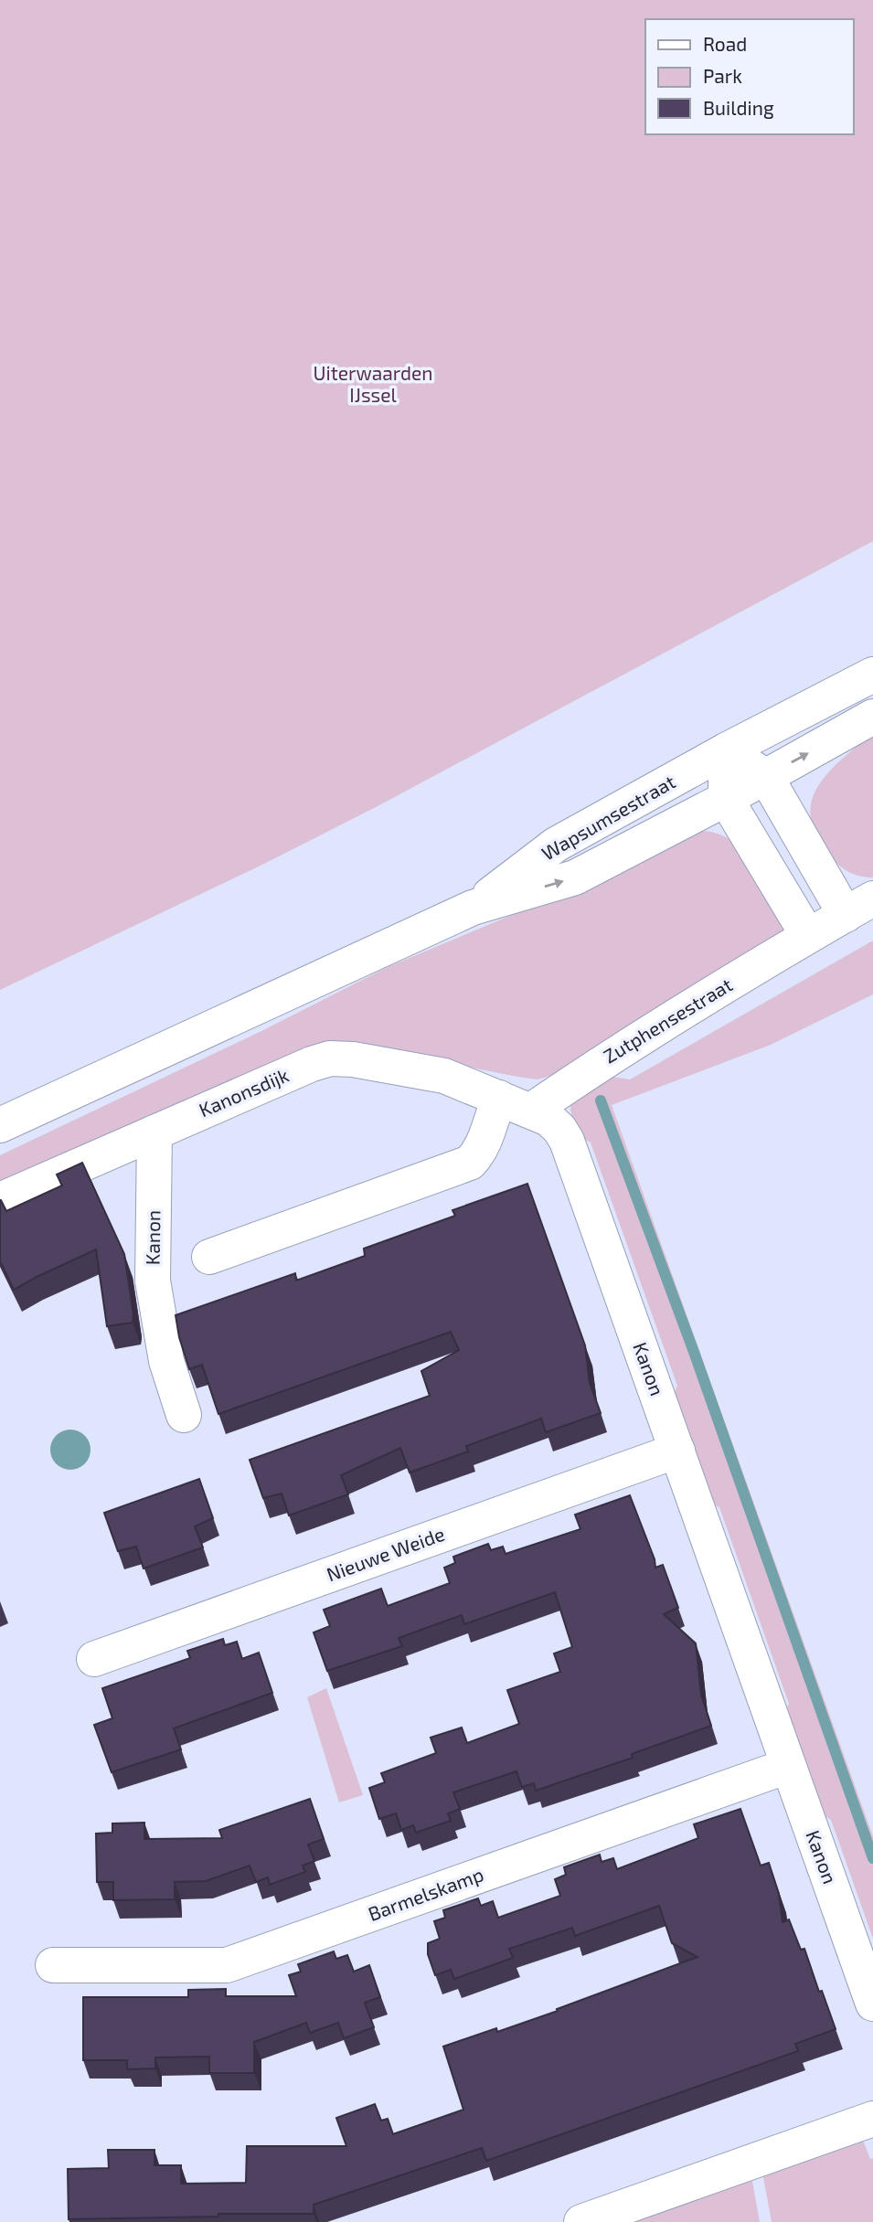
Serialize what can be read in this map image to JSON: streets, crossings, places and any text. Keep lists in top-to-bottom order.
{
  "streets": {
    "street": [
      "Wapsumsestraat",
      "Zutphensestraat",
      "Kanonsdijk",
      "Kanon",
      "Nieuwe Weide",
      "Barmelskamp"
    ]
  },
  "crossings": [
    ["Wapsumsestraat", "Zutphensestraat"],
    ["Zutphensestraat", "Kanon"],
    ["Kanonsdijk", "Kanon"],
    ["Kanon", "Nieuwe Weide"],
    ["Kanon", "Barmelskamp"]
  ],
  "parks": ["Uiterwaarden IJssel"],
  "legend": ["Road", "Park", "Building"]
}
